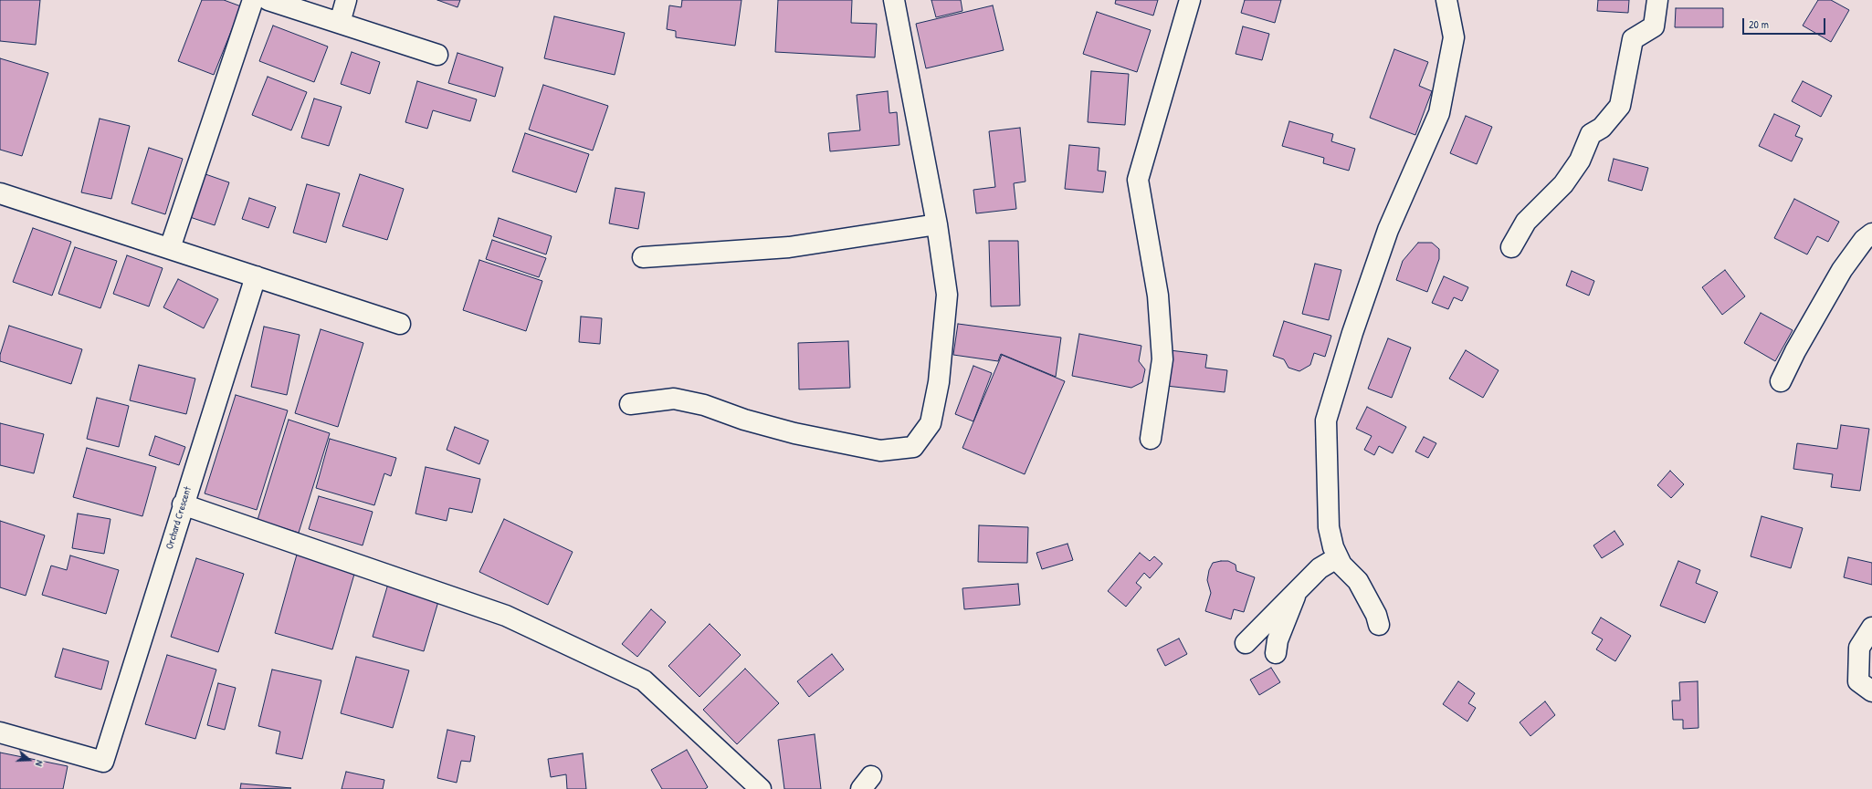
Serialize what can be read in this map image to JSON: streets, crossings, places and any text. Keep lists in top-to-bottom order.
{
  "streets": {
    "street": ["Orchard Crescent"]
  },
  "scale_bar": "20 m",
  "north": "right"
}
